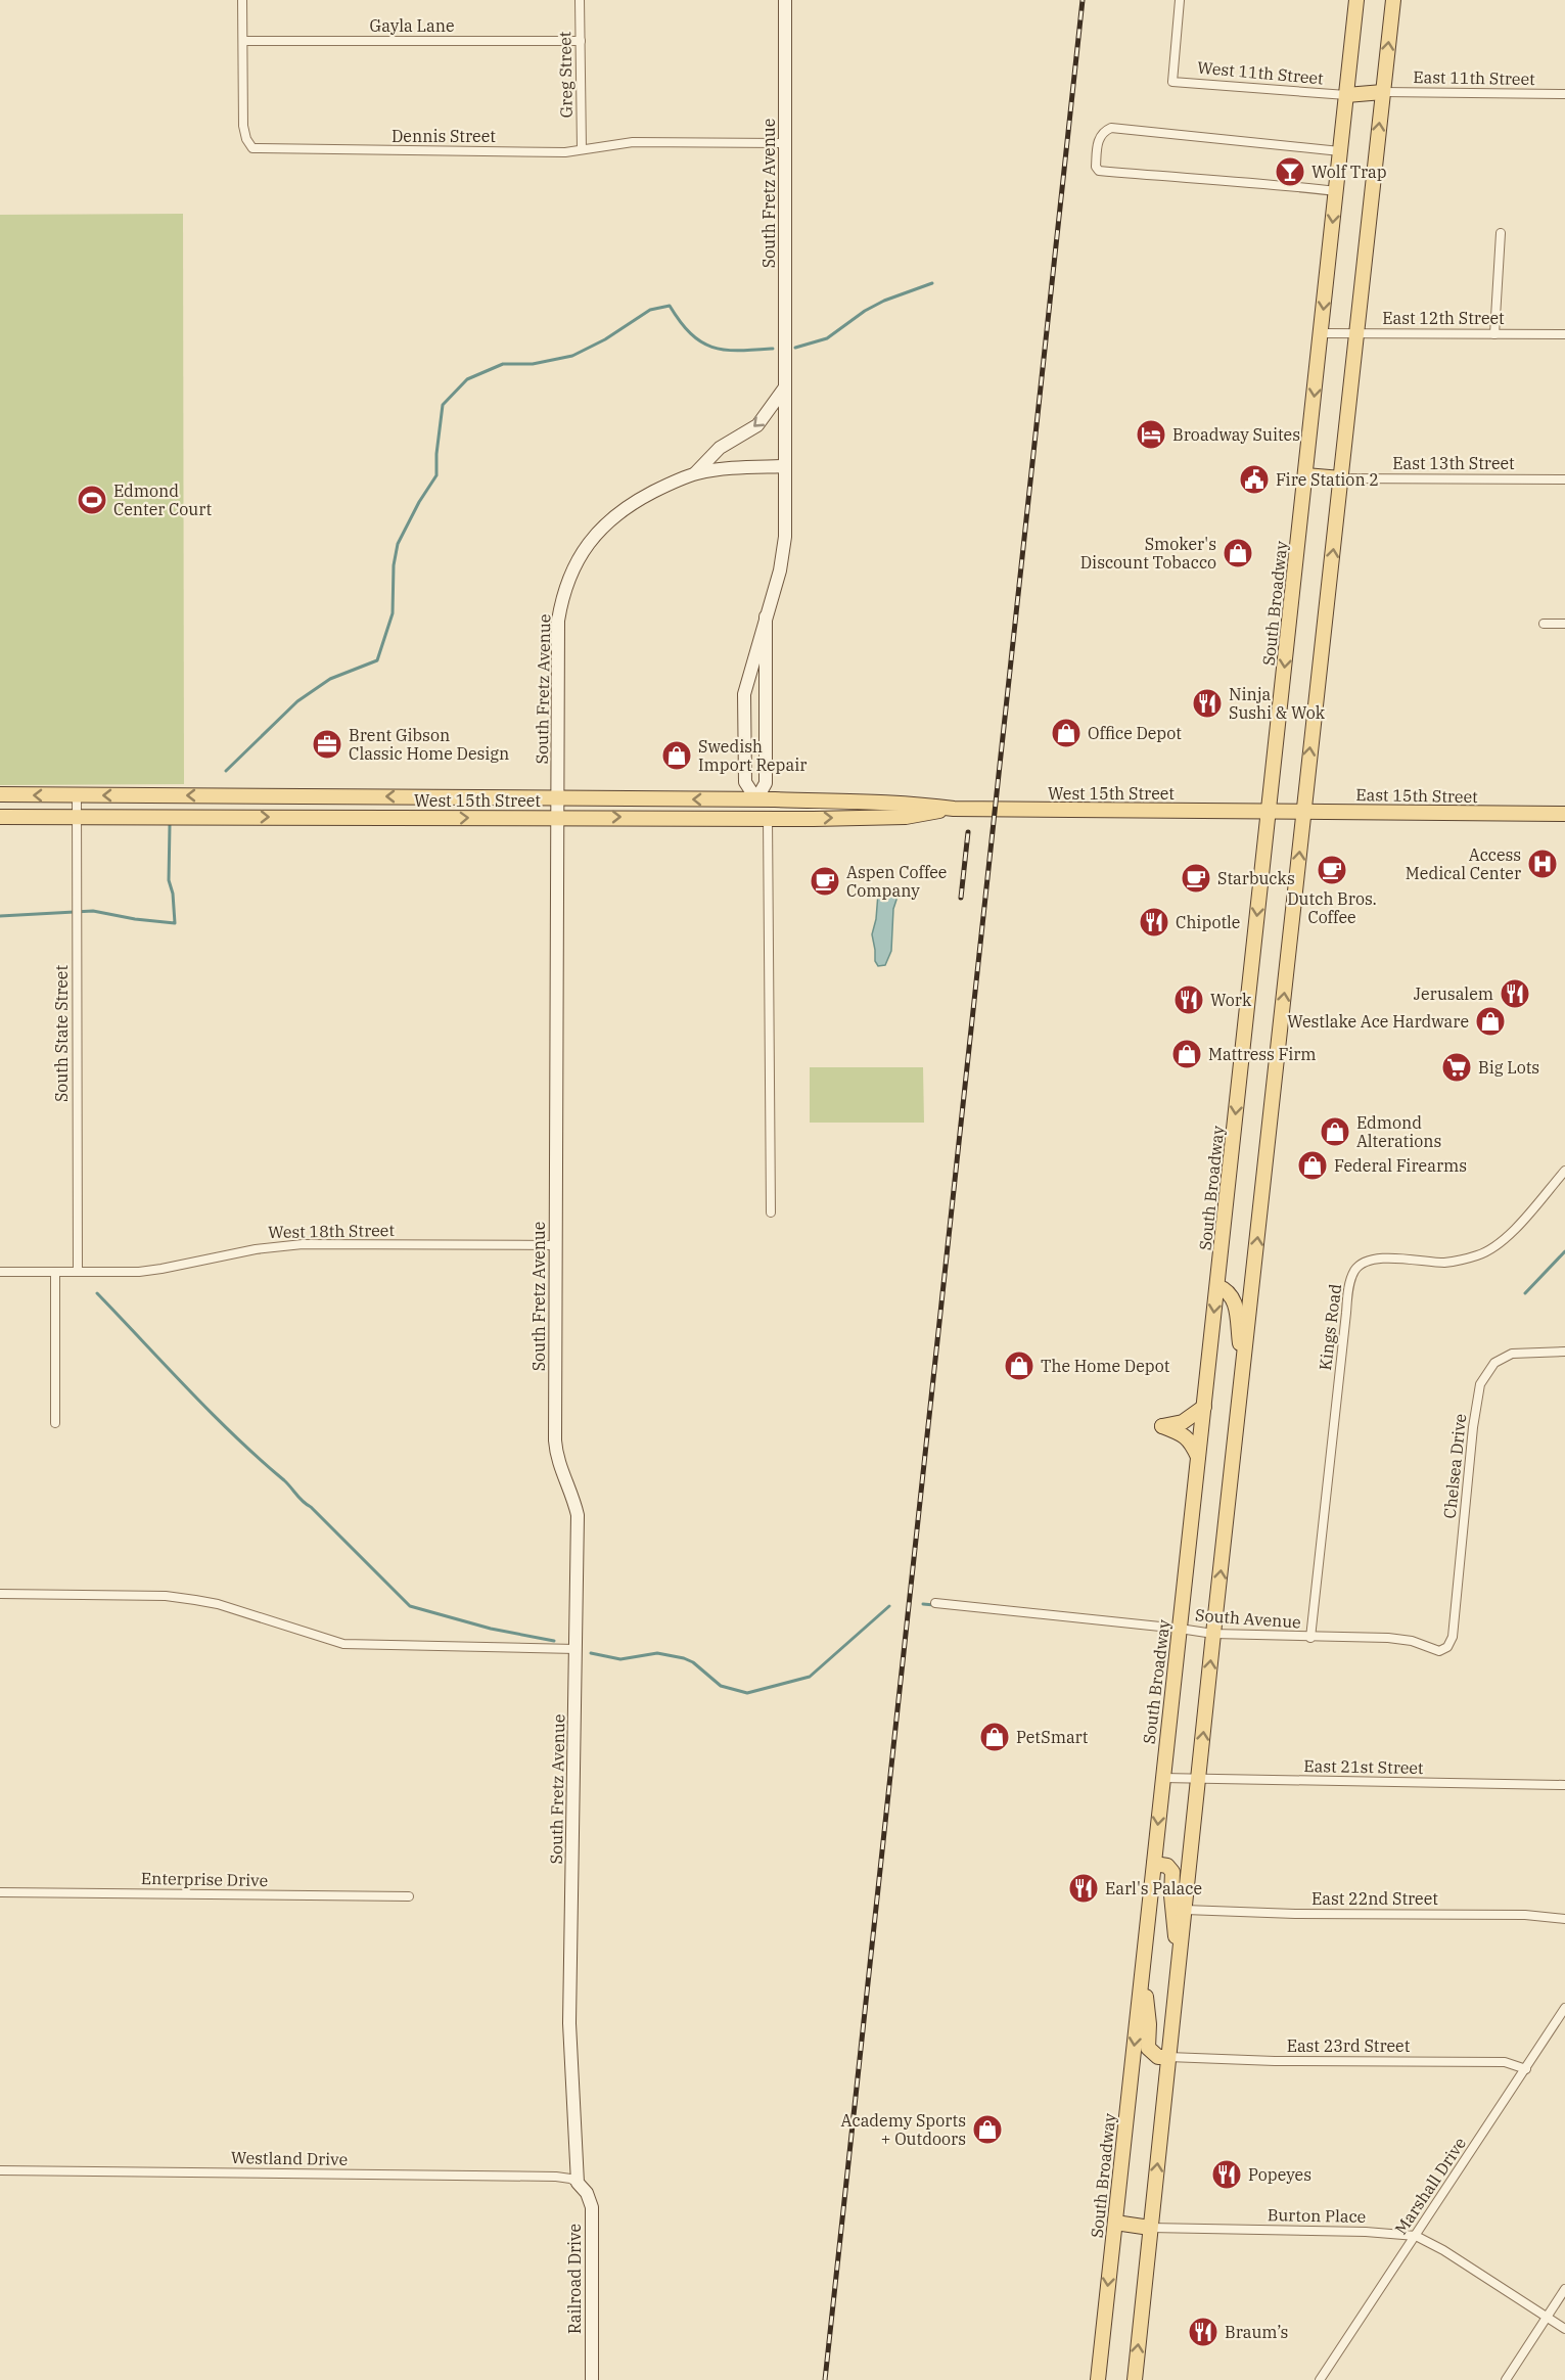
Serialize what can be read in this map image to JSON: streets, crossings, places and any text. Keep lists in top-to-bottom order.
{
  "streets": {
    "main road": ["South Broadway", "West 15th Street", "East 15th Street"],
    "street": [
      "Gayla Lane",
      "West 11th Street",
      "Greg Street",
      "East 11th Street",
      "Dennis Street",
      "South Fretz Avenue",
      "East 12th Street",
      "East 13th Street",
      "South State Street",
      "West 18th Street",
      "Kings Road",
      "Chelsea Drive",
      "South Avenue",
      "East 21st Street",
      "Enterprise Drive",
      "East 22nd Street",
      "East 23rd Street",
      "Westland Drive",
      "Marshall Drive",
      "Burton Place",
      "Railroad Drive"
    ]
  },
  "crossings": [
    ["Gayla Lane", "Greg Street"],
    ["Gayla Lane", "Dennis Street"],
    ["West 11th Street", "South Broadway"],
    ["Greg Street", "Dennis Street"],
    ["Dennis Street", "South Fretz Avenue"],
    ["South Fretz Avenue", "West 15th Street"],
    ["South Fretz Avenue", "West 18th Street"],
    ["South Fretz Avenue", "Westland Drive"],
    ["South Fretz Avenue", "Railroad Drive"],
    ["East 12th Street", "South Broadway"],
    ["South Broadway", "West 15th Street"],
    ["South Broadway", "East 15th Street"],
    ["South Broadway", "South Avenue"],
    ["South Broadway", "East 21st Street"],
    ["West 15th Street", "East 15th Street"],
    ["West 15th Street", "South State Street"],
    ["South State Street", "West 18th Street"],
    ["Kings Road", "South Avenue"],
    ["Chelsea Drive", "South Avenue"],
    ["East 23rd Street", "Marshall Drive"],
    ["Westland Drive", "Railroad Drive"],
    ["Marshall Drive", "Burton Place"]
  ],
  "places": {
    "bar": ["Wolf Trap"],
    "hotel": ["Broadway Suites"],
    "public building": ["Fire Station 2"],
    "sports": ["Edmond Center Court"],
    "shop": [
      "Smoker's Discount Tobacco",
      "Office Depot",
      "Swedish Import Repair",
      "Westlake Ace Hardware",
      "Mattress Firm",
      "Edmond Alterations",
      "Federal Firearms",
      "The Home Depot",
      "PetSmart",
      "Academy Sports + Outdoors"
    ],
    "restaurant": [
      "Ninja Sushi & Wok",
      "Chipotle",
      "Jerusalem",
      "Work",
      "Earl's Palace",
      "Popeyes",
      "Braum’s"
    ],
    "office": ["Brent Gibson Classic Home Design"],
    "hospital": ["Access Medical Center"],
    "cafe": ["Dutch Bros. Coffee", "Starbucks", "Aspen Coffee Company"],
    "supermarket": ["Big Lots"]
  }
}
